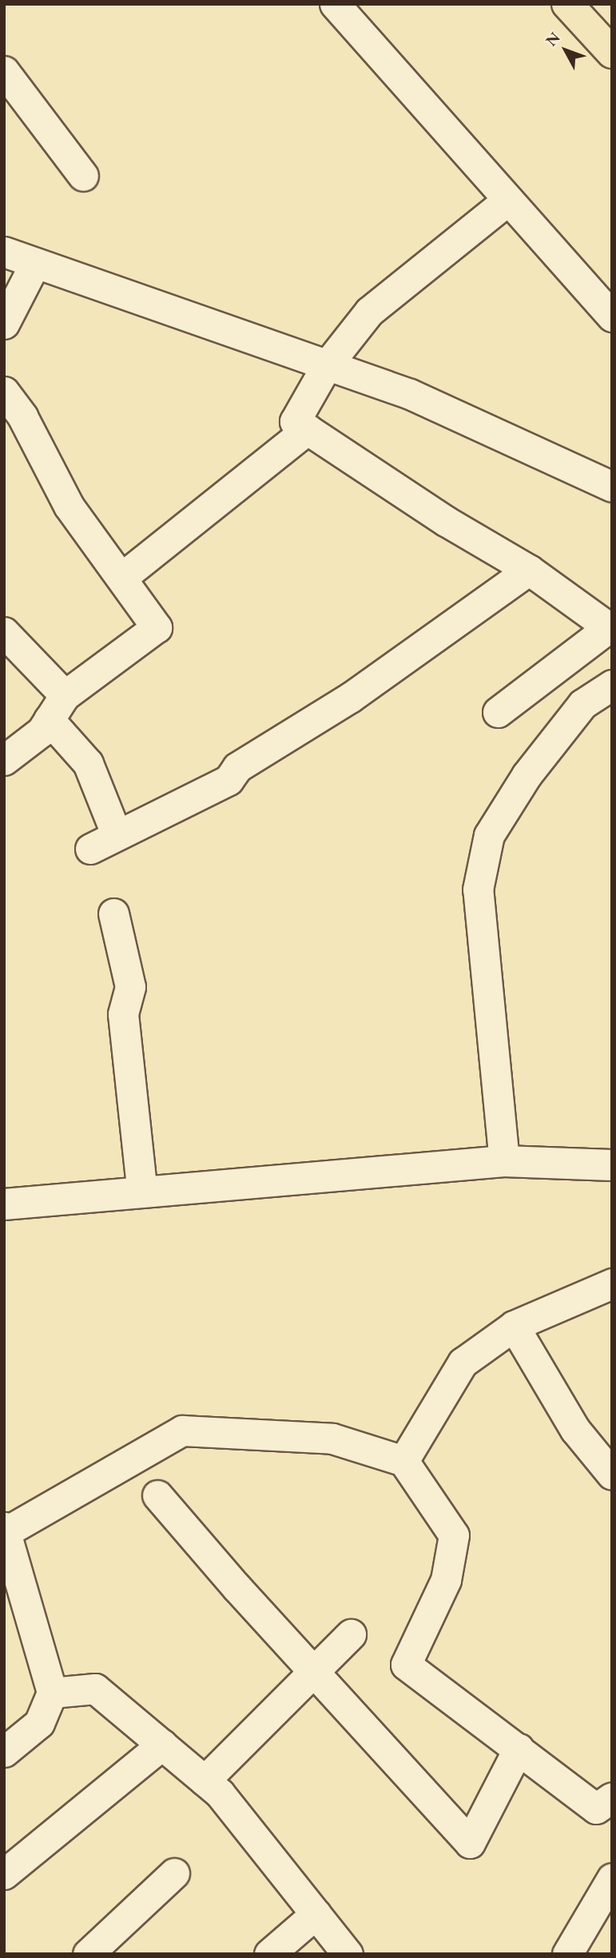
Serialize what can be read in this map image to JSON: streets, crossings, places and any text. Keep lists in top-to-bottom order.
{
  "north": "top left"
}
